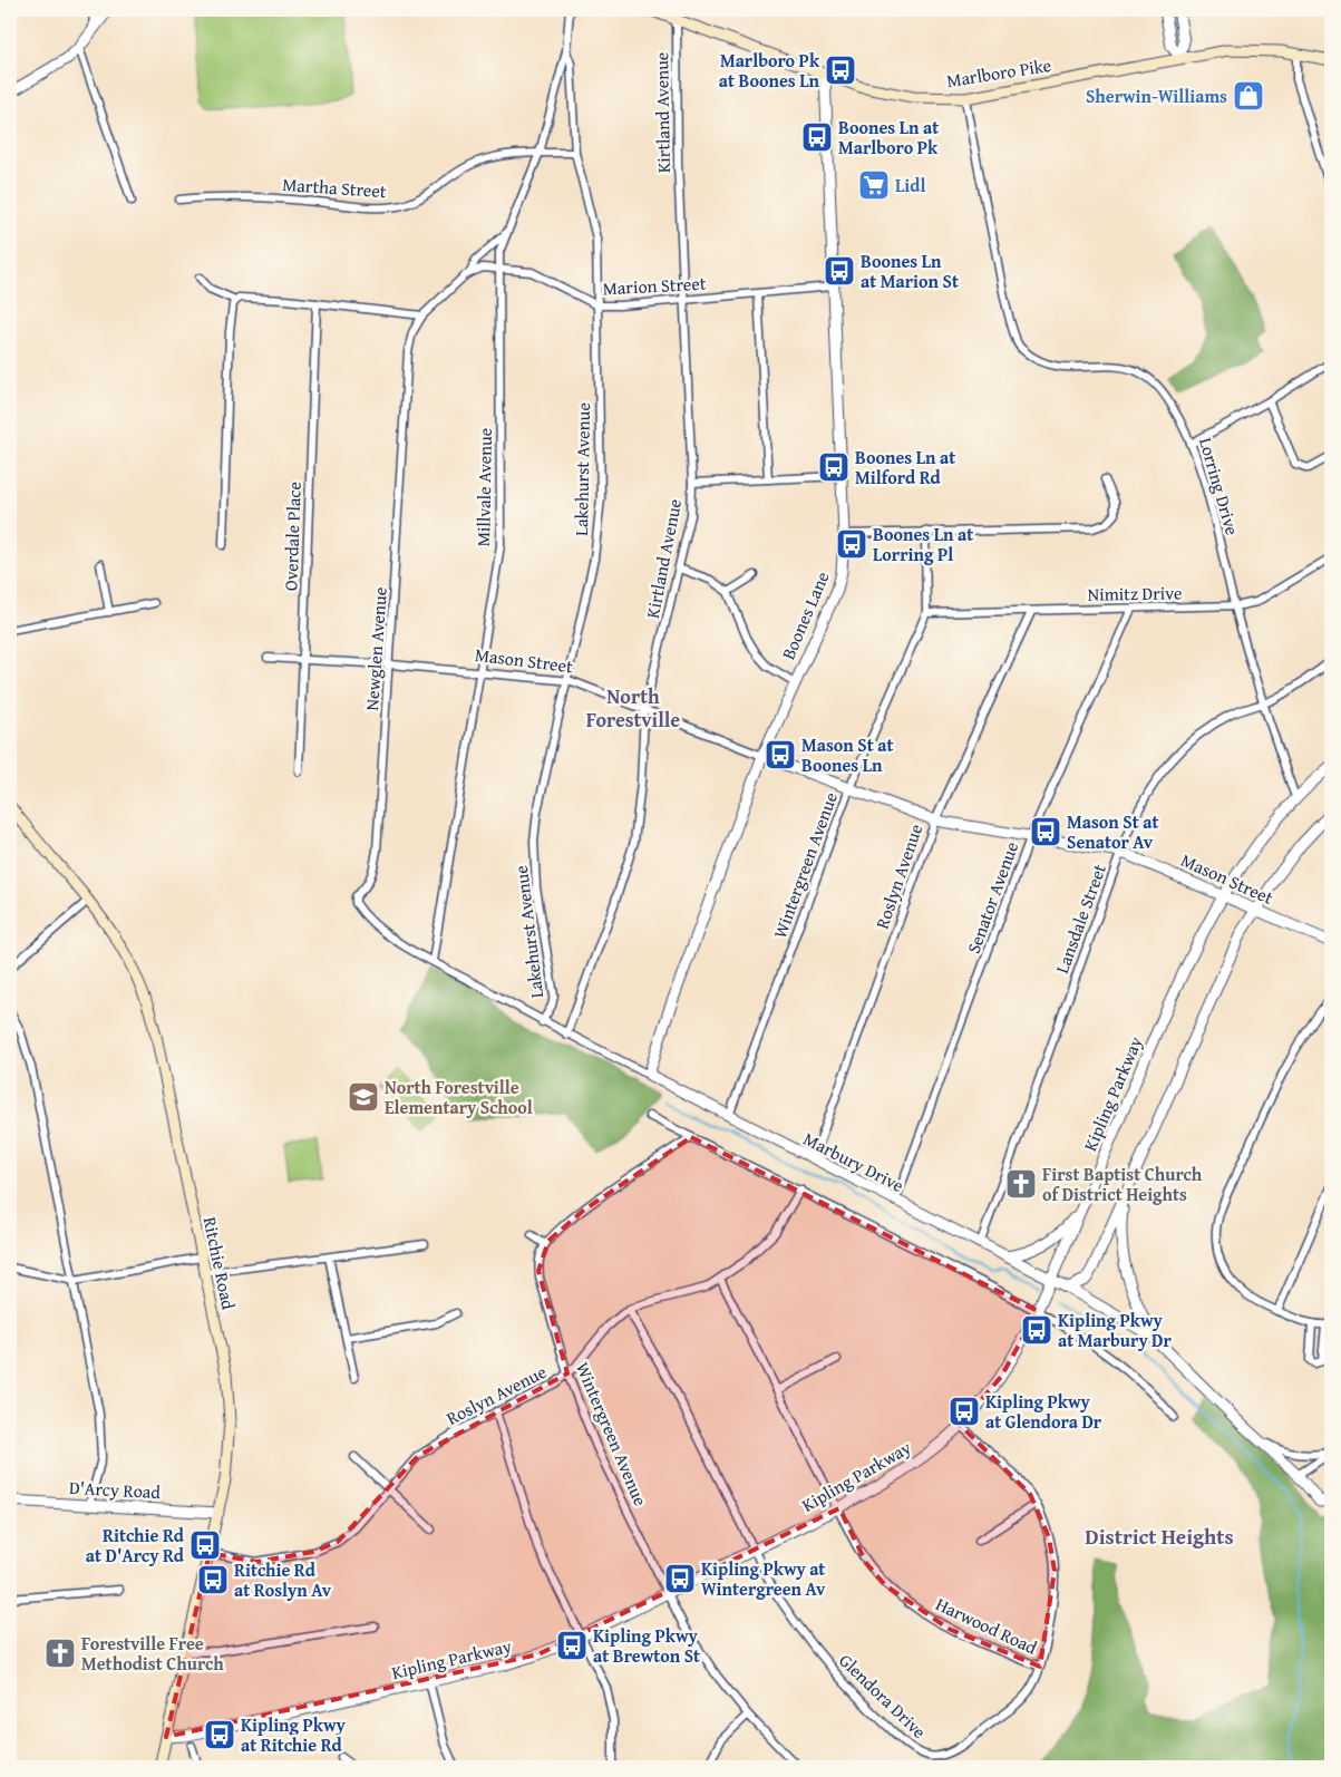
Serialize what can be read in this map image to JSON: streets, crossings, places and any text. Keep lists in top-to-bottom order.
{
  "streets": {
    "main road": ["Marlboro Pike", "Ritchie Road"],
    "street": [
      "Kirtland Avenue",
      "Martha Street",
      "Marion Street",
      "Lakehurst Avenue",
      "Lorring Drive",
      "Millvale Avenue",
      "Overdale Place",
      "Nimitz Drive",
      "Boones Lane",
      "Newglen Avenue",
      "Mason Street",
      "Wintergreen Avenue",
      "Roslyn Avenue",
      "Senator Avenue",
      "Lansdale Street",
      "Kipling Parkway",
      "Marbury Drive",
      "D'Arcy Road",
      "Harwood Road",
      "Glendora Drive"
    ]
  },
  "crossings": [
    ["Marlboro Pike", "Kirtland Avenue"],
    ["Marlboro Pike", "Lorring Drive"],
    ["Marlboro Pike", "Boones Lane"],
    ["Kirtland Avenue", "Marion Street"],
    ["Kirtland Avenue", "Mason Street"],
    ["Kirtland Avenue", "Marbury Drive"],
    ["Martha Street", "Lakehurst Avenue"],
    ["Martha Street", "Millvale Avenue"],
    ["Marion Street", "Lakehurst Avenue"],
    ["Marion Street", "Millvale Avenue"],
    ["Marion Street", "Boones Lane"],
    ["Lakehurst Avenue", "Millvale Avenue"],
    ["Lakehurst Avenue", "Mason Street"],
    ["Lakehurst Avenue", "Marbury Drive"],
    ["Lorring Drive", "Nimitz Drive"],
    ["Lorring Drive", "Lansdale Street"],
    ["Lorring Drive", "Kipling Parkway"],
    ["Millvale Avenue", "Mason Street"],
    ["Millvale Avenue", "Marbury Drive"],
    ["Overdale Place", "Mason Street"],
    ["Nimitz Drive", "Wintergreen Avenue"],
    ["Nimitz Drive", "Roslyn Avenue"],
    ["Nimitz Drive", "Senator Avenue"],
    ["Boones Lane", "Mason Street"],
    ["Boones Lane", "Marbury Drive"],
    ["Newglen Avenue", "Mason Street"],
    ["Newglen Avenue", "Marbury Drive"],
    ["Mason Street", "Wintergreen Avenue"],
    ["Mason Street", "Roslyn Avenue"],
    ["Mason Street", "Senator Avenue"],
    ["Mason Street", "Lansdale Street"],
    ["Mason Street", "Kipling Parkway"],
    ["Wintergreen Avenue", "Roslyn Avenue"],
    ["Wintergreen Avenue", "Kipling Parkway"],
    ["Wintergreen Avenue", "Marbury Drive"],
    ["Roslyn Avenue", "Marbury Drive"],
    ["Roslyn Avenue", "Ritchie Road"],
    ["Roslyn Avenue", "Harwood Road"],
    ["Roslyn Avenue", "Glendora Drive"],
    ["Senator Avenue", "Marbury Drive"],
    ["Lansdale Street", "Marbury Drive"],
    ["Kipling Parkway", "Marbury Drive"],
    ["Kipling Parkway", "Ritchie Road"],
    ["Kipling Parkway", "Harwood Road"],
    ["Kipling Parkway", "Glendora Drive"],
    ["Ritchie Road", "D'Arcy Road"],
    ["Harwood Road", "Glendora Drive"]
  ],
  "districts": ["North Forestville", "District Heights"],
  "places": {
    "bus stop": [
      "Marlboro Pk at Boones Ln",
      "Boones Ln at Marlboro Pk",
      "Boones Ln at Marion St",
      "Boones Ln at Milford Rd",
      "Boones Ln at Lorring Pl",
      "Mason St at Boones Ln",
      "Mason St at Senator Av",
      "Kipling Pkwy at Marbury Dr",
      "Kipling Pkwy at Glendora Dr",
      "Ritchie Rd at D'Arcy Rd",
      "Kipling Pkwy at Wintergreen Av",
      "Ritchie Rd at Roslyn Av",
      "Kipling Pkwy at Brewton St",
      "Kipling Pkwy at Ritchie Rd"
    ],
    "shop": ["Sherwin-Williams"],
    "supermarket": ["Lidl"],
    "school or university": ["North Forestville Elementary School"],
    "church": ["First Baptist Church of District Heights", "Forestville Free Methodist Church"]
  }
}
